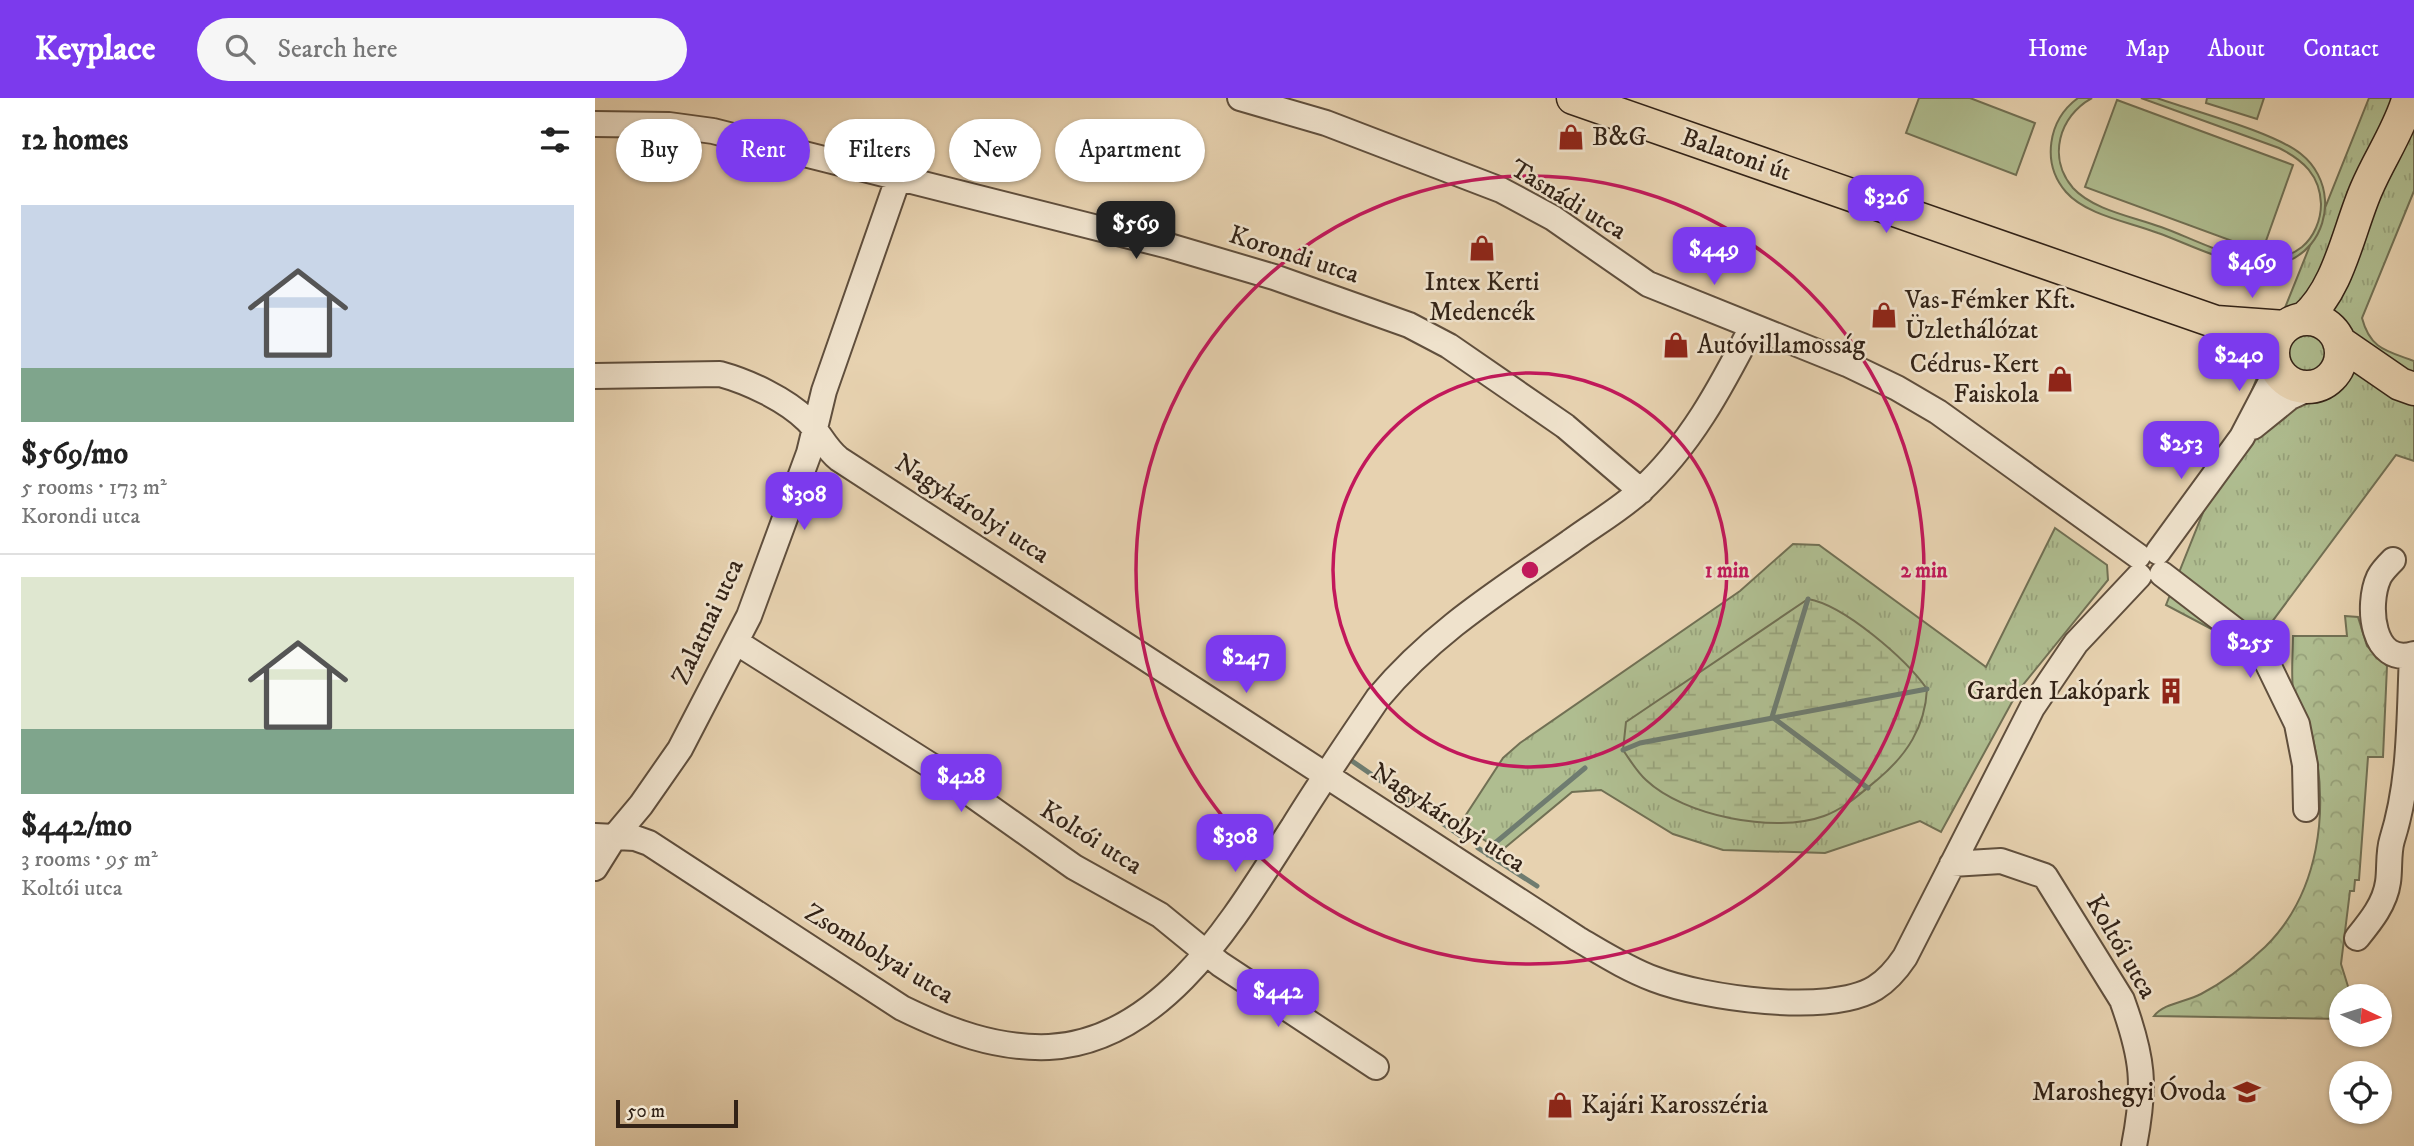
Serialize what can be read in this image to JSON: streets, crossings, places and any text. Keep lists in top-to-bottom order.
{
  "streets": {
    "main road": ["Balatoni út"],
    "street": [
      "Tasnádi utca",
      "Korondi utca",
      "Nagykárolyi utca",
      "Zalatnai utca",
      "Koltói utca",
      "Zsombolyai utca"
    ]
  },
  "crossings": [
    ["Tasnádi utca", "Nagykárolyi utca"],
    ["Tasnádi utca", "Zsombolyai utca"],
    ["Korondi utca", "Zsombolyai utca"],
    ["Nagykárolyi utca", "Zalatnai utca"],
    ["Nagykárolyi utca", "Koltói utca"],
    ["Nagykárolyi utca", "Zsombolyai utca"],
    ["Zalatnai utca", "Koltói utca"],
    ["Zalatnai utca", "Zsombolyai utca"],
    ["Koltói utca", "Zsombolyai utca"]
  ],
  "places": {
    "shop": [
      "B&G",
      "Intex Kerti Medencék",
      "Vas-Fémker Kft. Üzlethálózat",
      "Autóvillamosság",
      "Cédrus-Kert Faiskola",
      "Kajári Karosszéria"
    ],
    "building": ["Garden Lakópark"],
    "school or university": ["Maroshegyi Óvoda"]
  },
  "scale_bar": "50 m",
  "north": "right",
  "page": {
    "header": "Keyplace",
    "search": "Search here",
    "nav": [
      "Home",
      "Map",
      "About",
      "Contact"
    ],
    "heading": "12 homes",
    "chip": [
      "Buy",
      "Rent",
      "Filters",
      "New",
      "Apartment"
    ],
    "price": [
      "$326",
      "$569",
      "$449",
      "$469",
      "$240",
      "$253",
      "$308",
      "$255",
      "$247",
      "$428",
      "$308",
      "$442"
    ],
    "list": [
      {
        "name": "$569/mo",
        "note": "5 rooms · 173 m² · Korondi utca"
      },
      {
        "name": "$442/mo",
        "note": "3 rooms · 95 m² · Koltói utca"
      }
    ],
    "scale": "50 m"
  },
  "rings": ["1 min", "2 min"]
}
